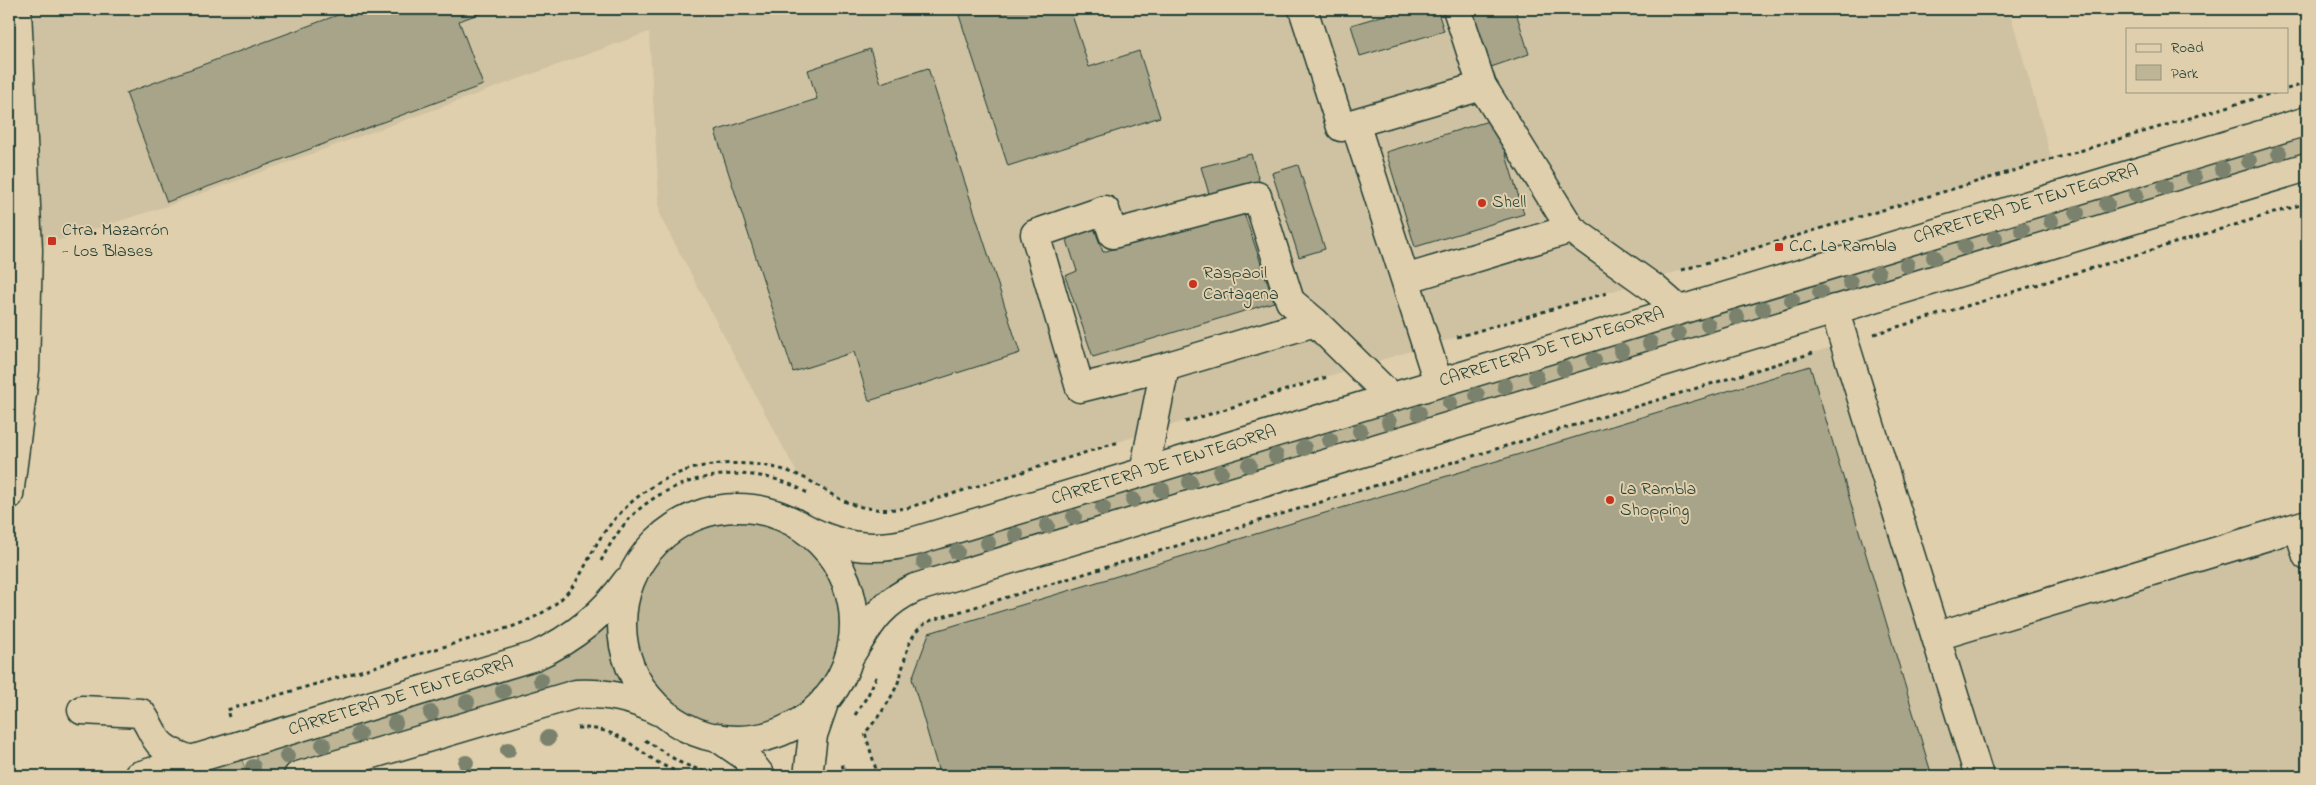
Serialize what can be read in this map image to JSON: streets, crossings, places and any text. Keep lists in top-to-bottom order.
{
  "streets": {
    "main road": ["CARRETERA DE TENTEGORRA"]
  },
  "places": {
    "other": ["Shell", "Raspaoil Cartagena", "La Rambla Shopping"],
    "transit": ["Ctra. Mazarrón - Los Blases", "C.C. La Rambla"]
  },
  "legend": ["Road", "Park"]
}
